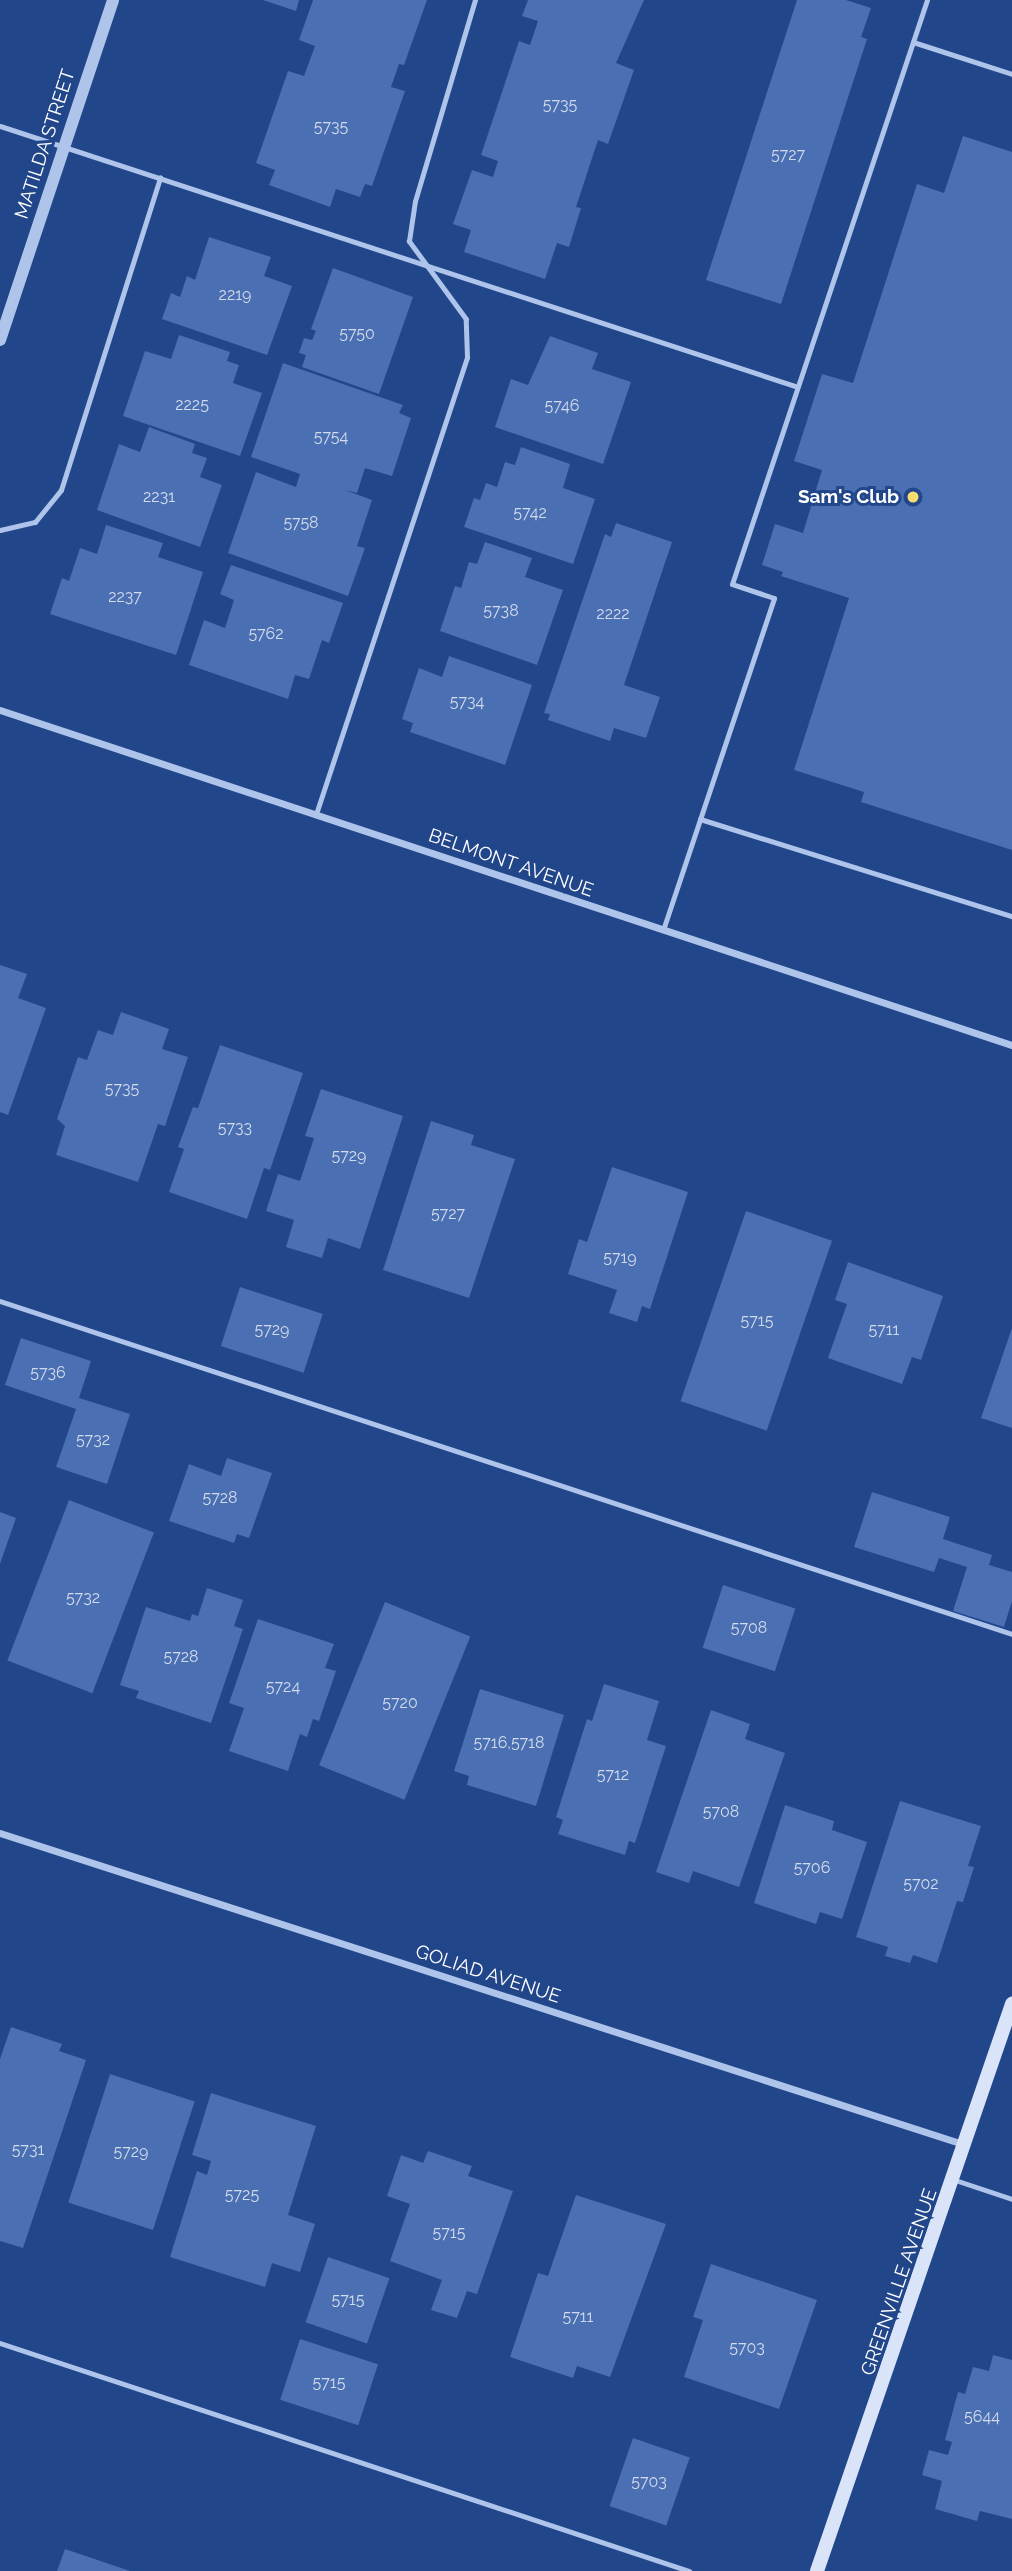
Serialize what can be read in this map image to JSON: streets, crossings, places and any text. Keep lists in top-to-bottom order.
{
  "streets": {
    "main road": ["GREENVILLE AVENUE"],
    "street": ["MATILDA STREET", "BELMONT AVENUE", "GOLIAD AVENUE"]
  },
  "crossings": [
    ["GOLIAD AVENUE", "GREENVILLE AVENUE"]
  ],
  "places": ["Sam's Club"],
  "house_numbers": [
    "5735",
    "5735",
    "5727",
    "2219",
    "5750",
    "2225",
    "5746",
    "5754",
    "2231",
    "5742",
    "5758",
    "2237",
    "5738",
    "2222",
    "5762",
    "5734",
    "5735",
    "5733",
    "5729",
    "5727",
    "5719",
    "5715",
    "5729",
    "5711",
    "5736",
    "5732",
    "5728",
    "5732",
    "5708",
    "5728",
    "5724",
    "5720",
    "5716,5718",
    "5712",
    "5708",
    "5706",
    "5702",
    "5731",
    "5729",
    "5725",
    "5715",
    "5715",
    "5711",
    "5703",
    "5715",
    "5644",
    "5703"
  ]
}
